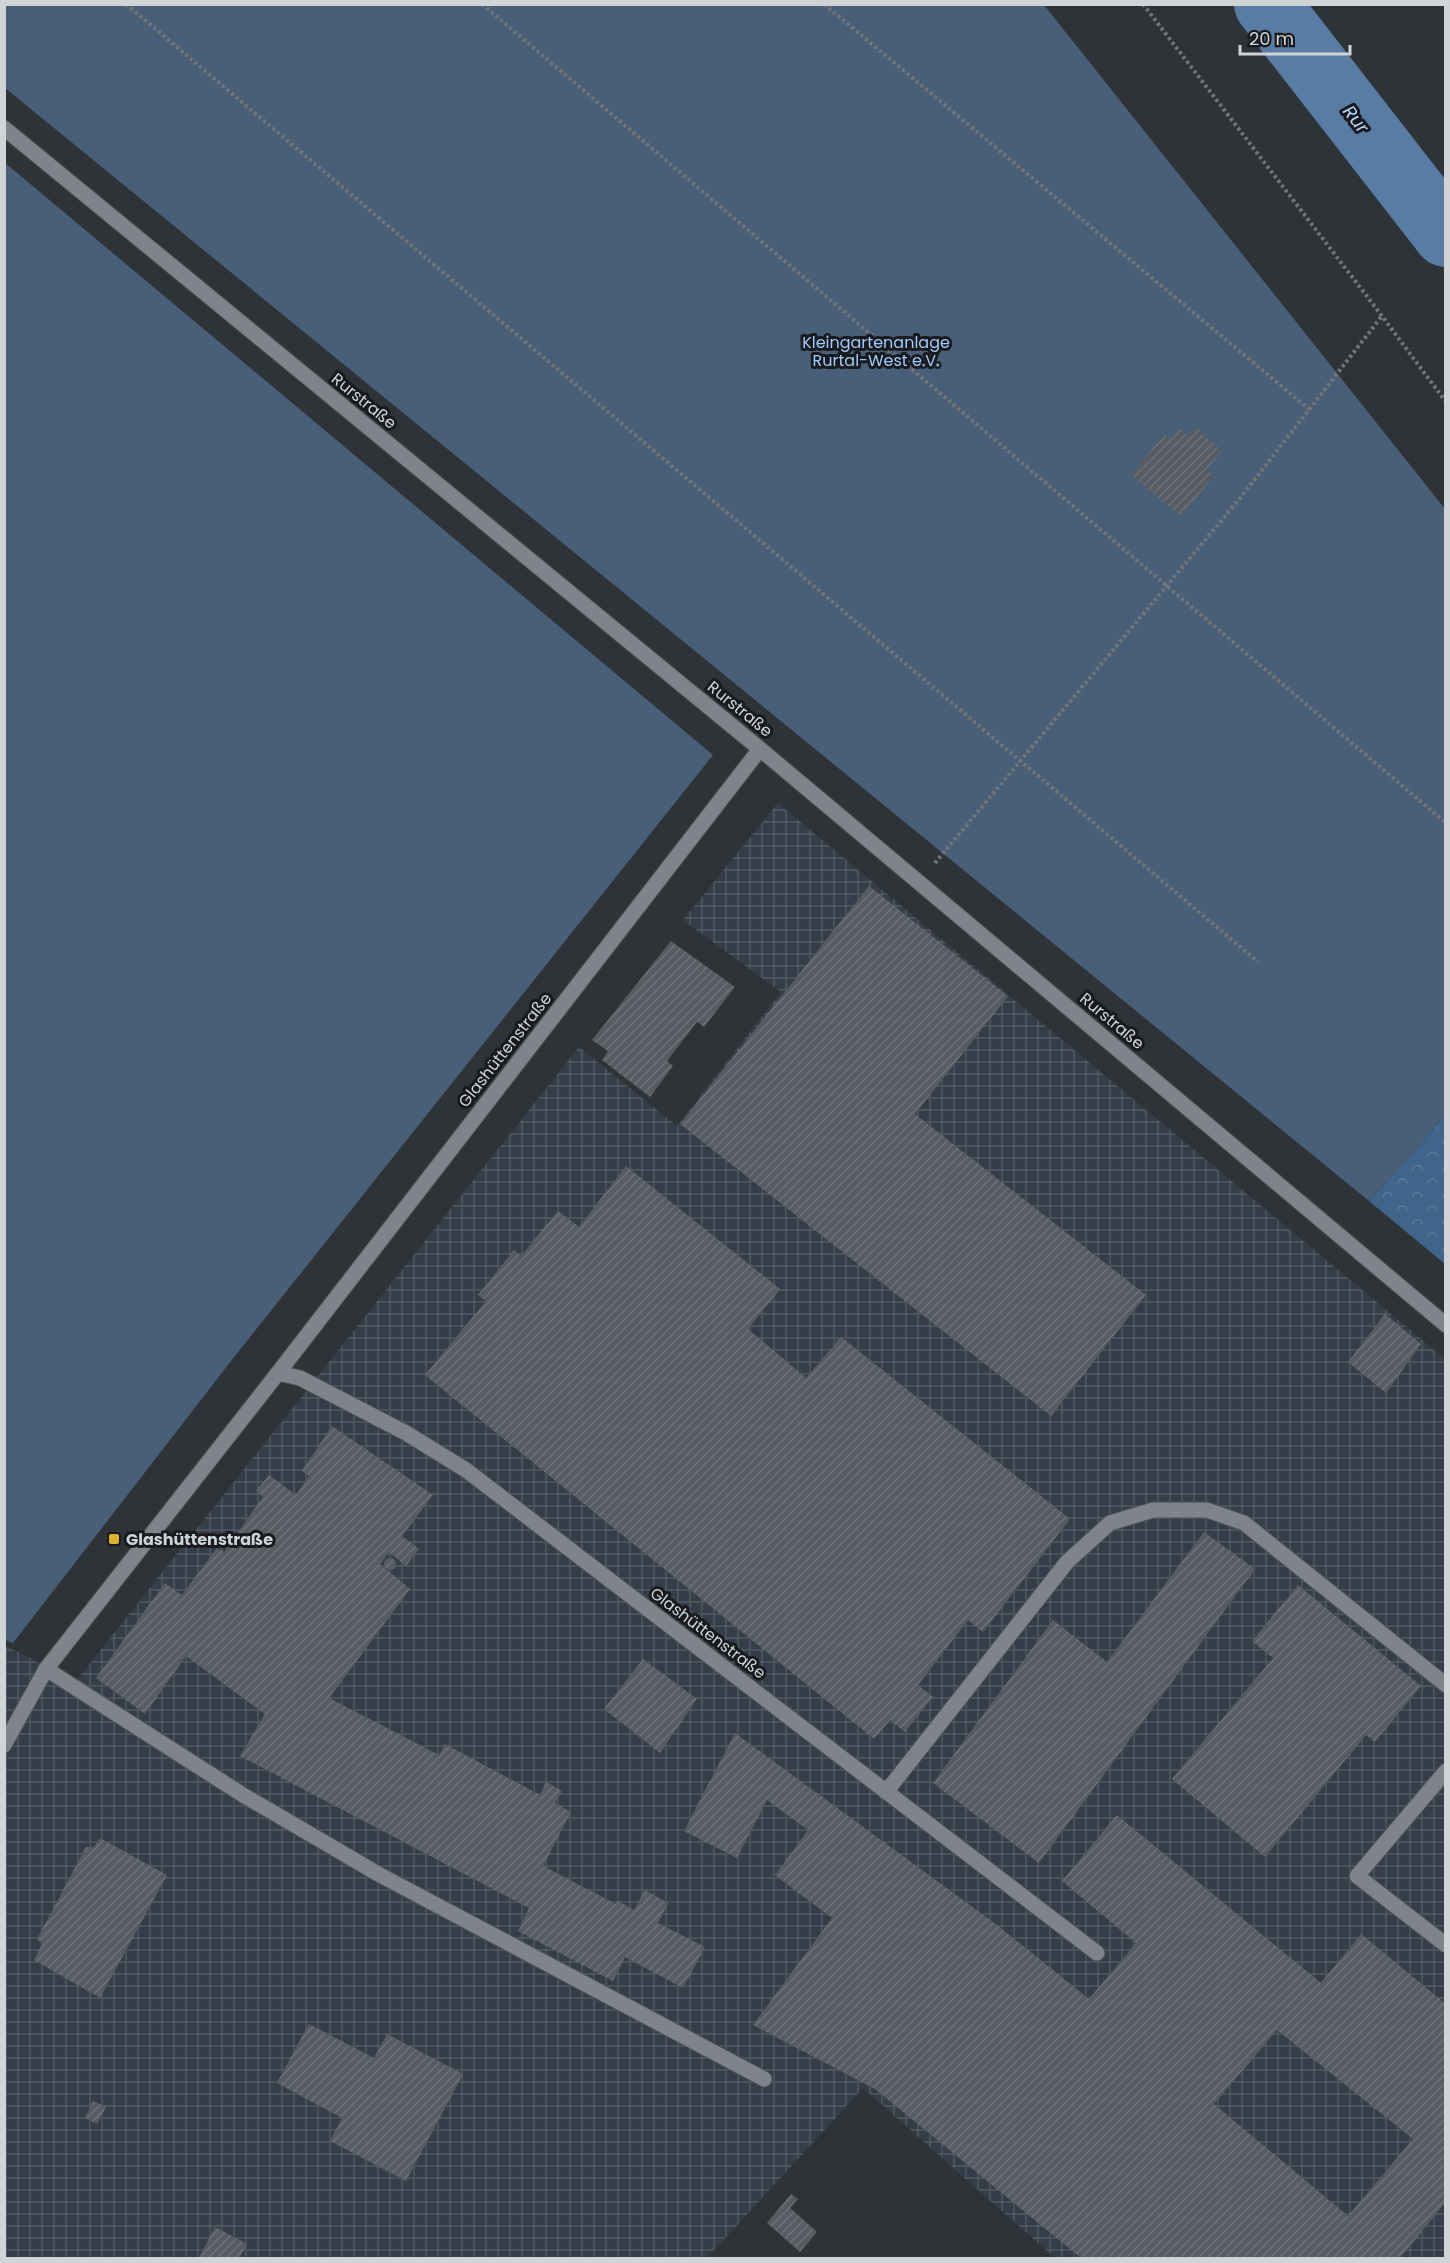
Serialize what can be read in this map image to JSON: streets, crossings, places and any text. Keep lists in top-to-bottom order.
{
  "streets": {
    "street": ["Rurstraße", "Glashüttenstraße"]
  },
  "crossings": [
    ["Rurstraße", "Glashüttenstraße"]
  ],
  "water": ["Rur"],
  "parks": ["Kleingartenanlage Rurtal-West e.V."],
  "places": {
    "transit": ["Glashüttenstraße"]
  },
  "scale_bar": "20 m"
}
